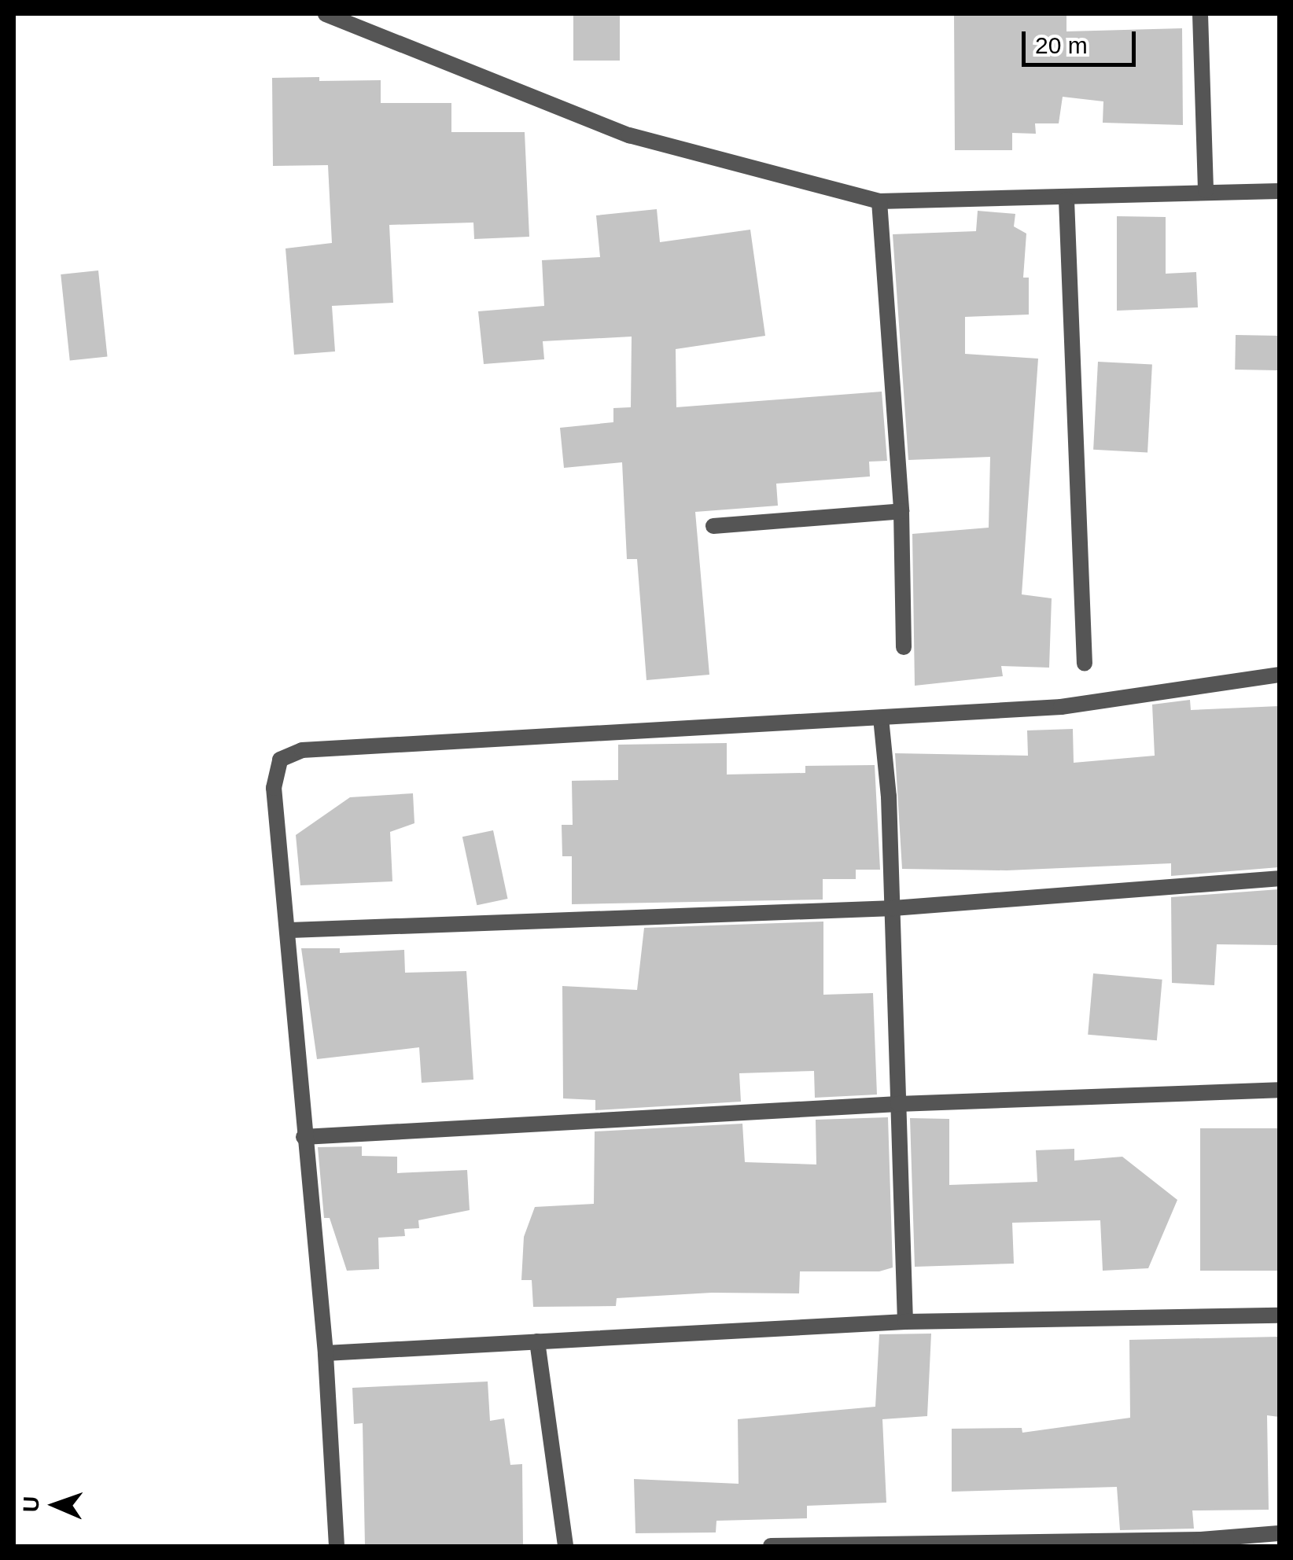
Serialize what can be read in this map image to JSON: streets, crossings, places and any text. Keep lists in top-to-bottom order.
{
  "scale_bar": "20 m",
  "north": "left"
}
